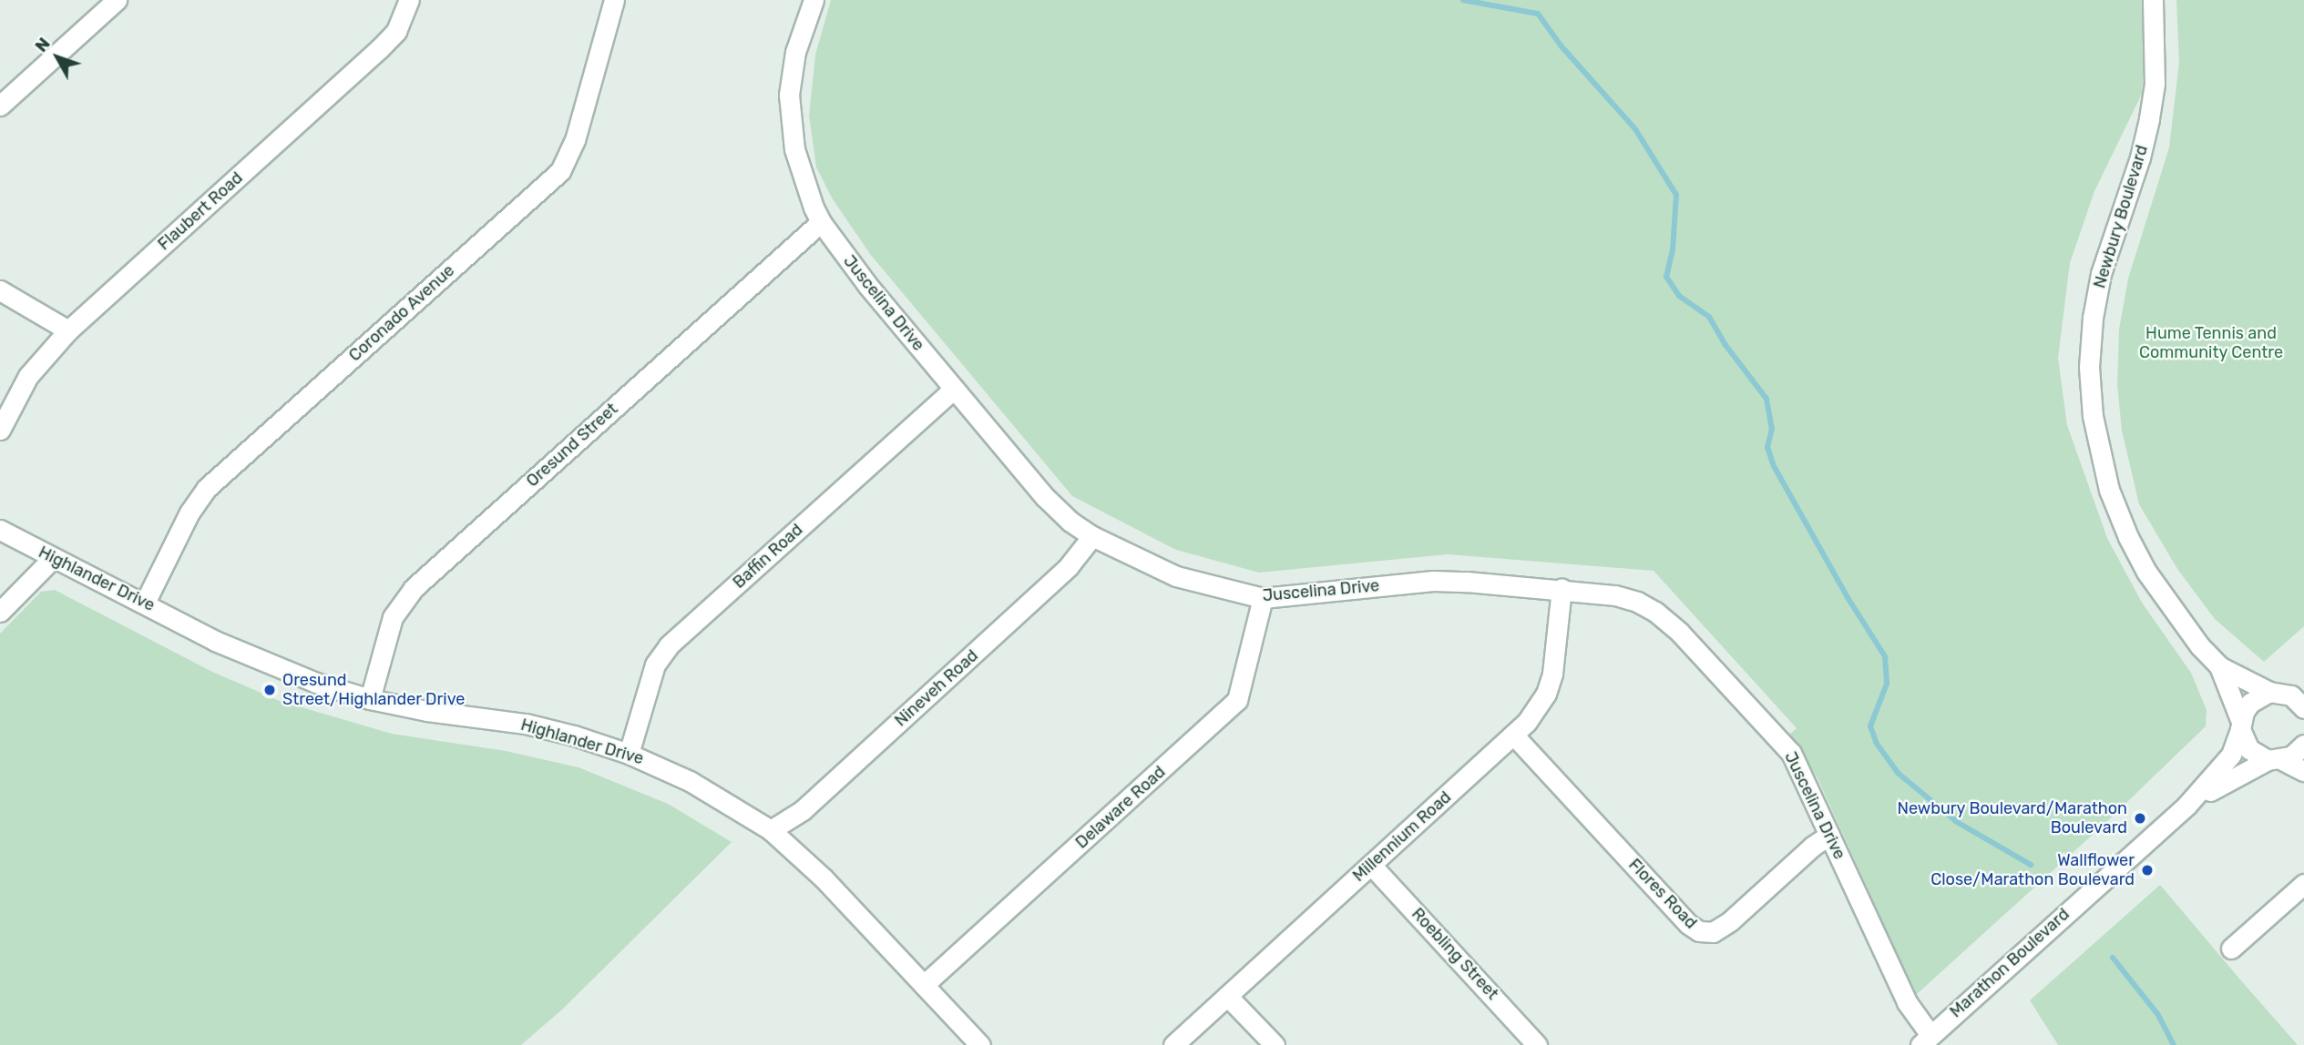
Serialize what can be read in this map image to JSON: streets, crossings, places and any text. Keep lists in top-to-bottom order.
{
  "streets": {
    "street": [
      "Flaubert Road",
      "Newbury Boulevard",
      "Juscelina Drive",
      "Coronado Avenue",
      "Oresund Street",
      "Baffin Road",
      "Highlander Drive",
      "Nineveh Road",
      "Delaware Road",
      "Millennium Road",
      "Flores Road",
      "Roebling Street",
      "Marathon Boulevard"
    ]
  },
  "crossings": [
    ["Newbury Boulevard", "Marathon Boulevard"],
    ["Juscelina Drive", "Oresund Street"],
    ["Juscelina Drive", "Baffin Road"],
    ["Juscelina Drive", "Nineveh Road"],
    ["Juscelina Drive", "Delaware Road"],
    ["Juscelina Drive", "Millennium Road"],
    ["Juscelina Drive", "Flores Road"],
    ["Juscelina Drive", "Marathon Boulevard"],
    ["Coronado Avenue", "Highlander Drive"],
    ["Oresund Street", "Highlander Drive"],
    ["Baffin Road", "Highlander Drive"],
    ["Highlander Drive", "Nineveh Road"],
    ["Highlander Drive", "Delaware Road"],
    ["Millennium Road", "Flores Road"],
    ["Millennium Road", "Roebling Street"]
  ],
  "parks": ["Hume Tennis and Community Centre"],
  "places": ["Oresund Street/Highlander Drive", "Newbury Boulevard/Marathon Boulevard", "Wallflower Close/Marathon Boulevard"],
  "north": "top left"
}
